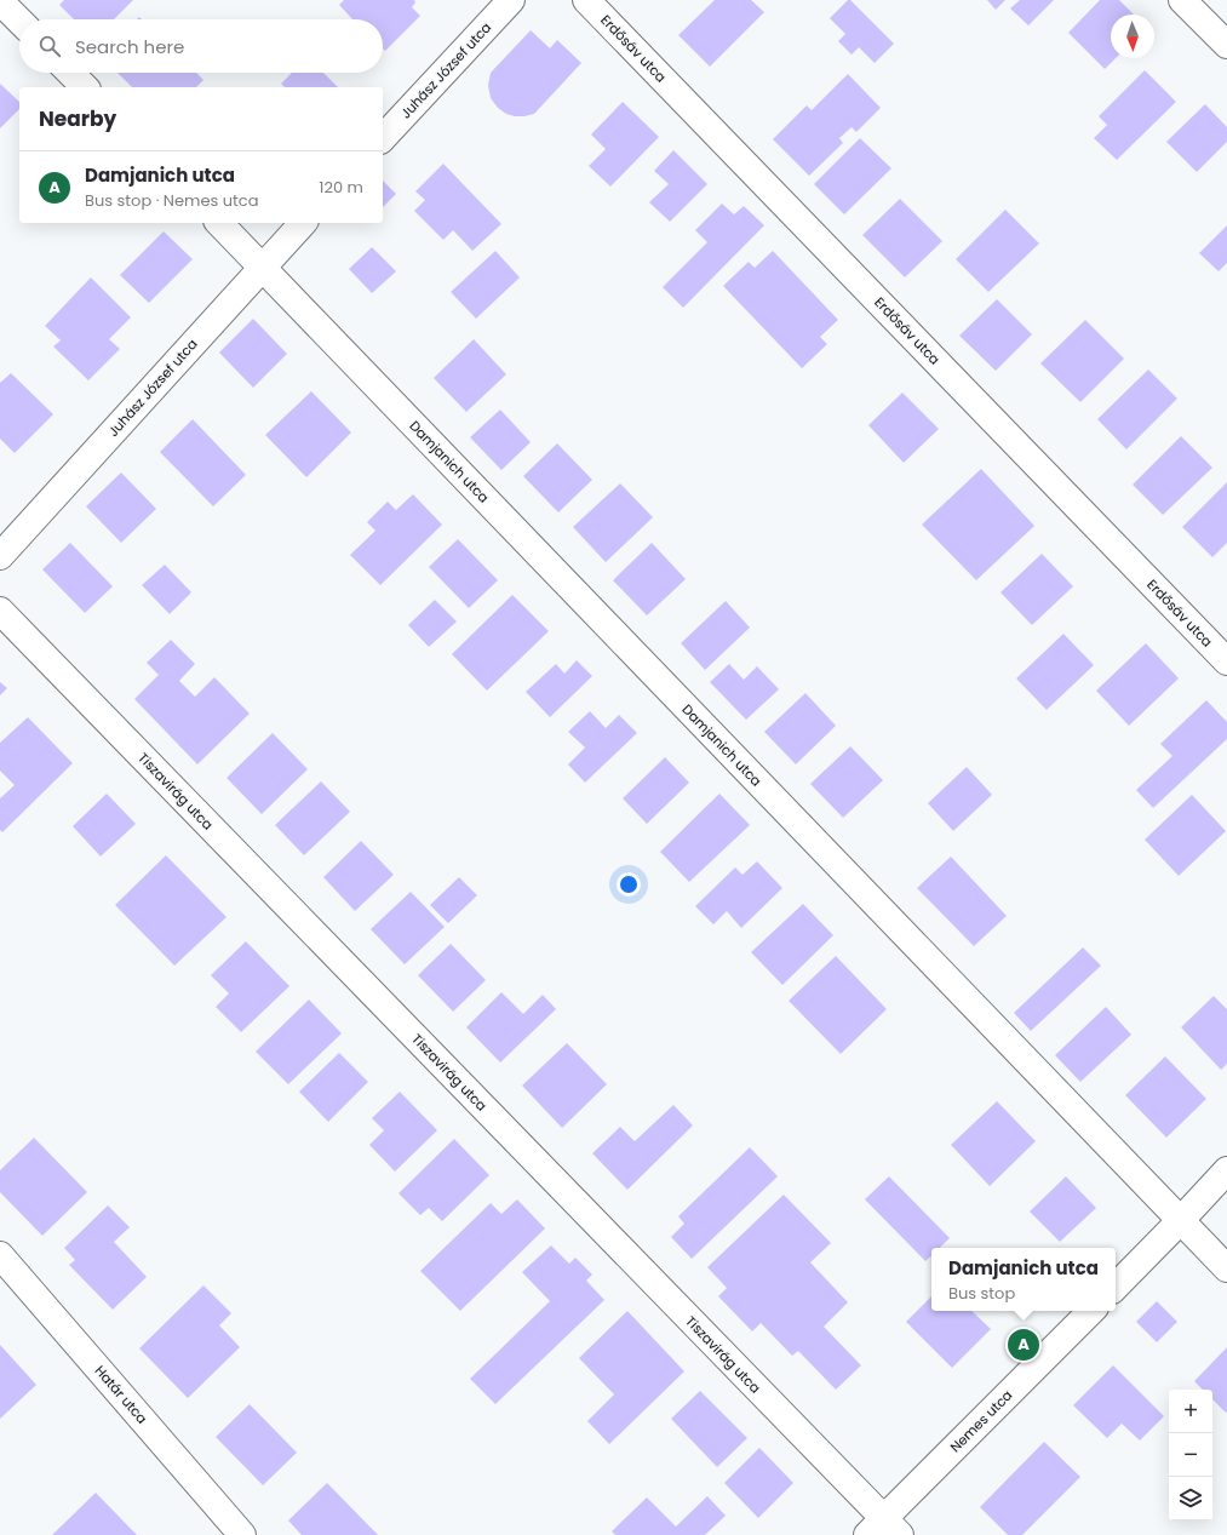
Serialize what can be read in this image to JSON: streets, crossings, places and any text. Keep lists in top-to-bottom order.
{
  "streets": {
    "street": [
      "Erdősáv utca",
      "Juhász József utca",
      "Damjanich utca",
      "Tiszavirág utca",
      "Határ utca",
      "Nemes utca"
    ]
  },
  "crossings": [
    ["Juhász József utca", "Damjanich utca"],
    ["Tiszavirág utca", "Nemes utca"]
  ],
  "north": "bottom",
  "page": {
    "search": "Search here",
    "heading": "Nearby",
    "list": [
      {
        "mark": "A",
        "name": "Damjanich utca",
        "note": "Bus stop · Nemes utca",
        "value": "120 m"
      }
    ],
    "popup": ["Damjanich utca", "Bus stop"],
    "pins": "A",
    "map_buttons": ["+", "−"]
  }
}
